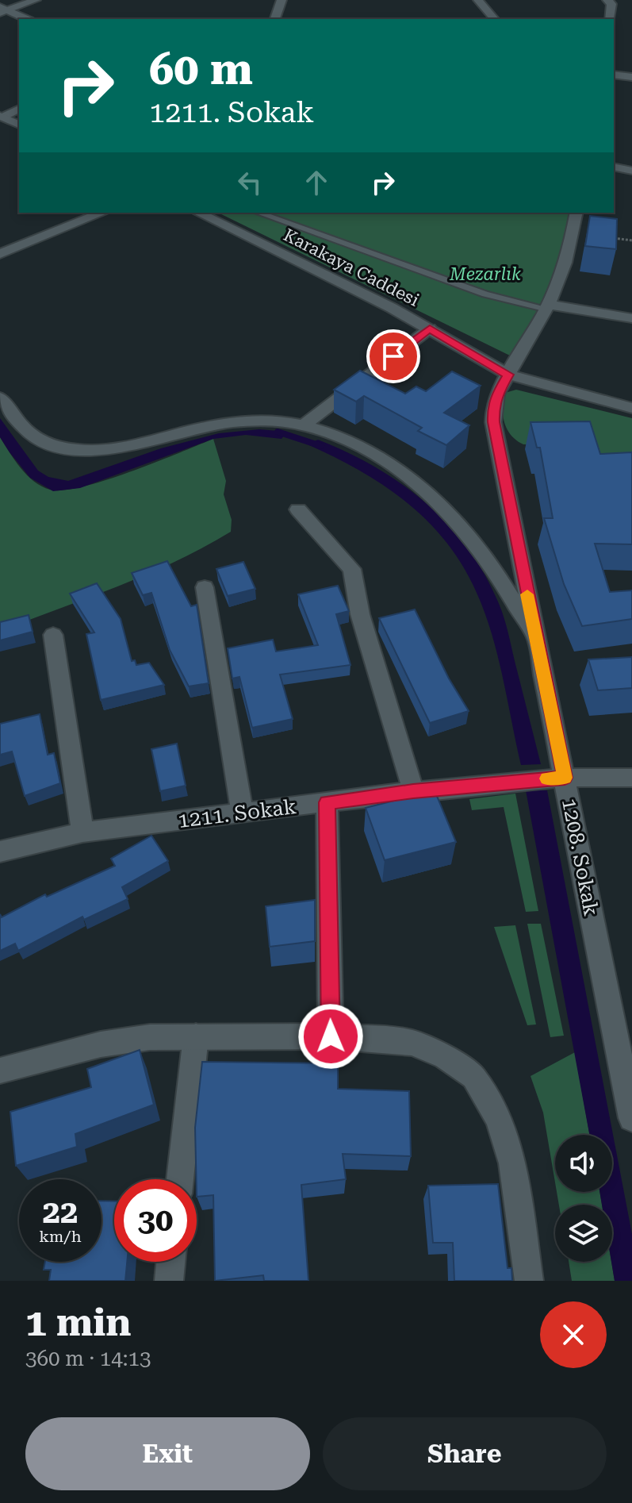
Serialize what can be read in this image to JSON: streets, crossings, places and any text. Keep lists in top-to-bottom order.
{
  "streets": {
    "street": ["Karakaya Caddesi", "1211. Sokak", "1208. Sokak"]
  },
  "crossings": [
    ["Karakaya Caddesi", "1208. Sokak"],
    ["1211. Sokak", "1208. Sokak"]
  ],
  "parks": ["Mezarlık"],
  "page": {
    "turn": ["60 m", "1211. Sokak"],
    "speed": "22 km/h",
    "limit": "30",
    "heading": ["1 min", "360 m · 14:13"],
    "buttons": ["Exit", "Share"]
  }
}
